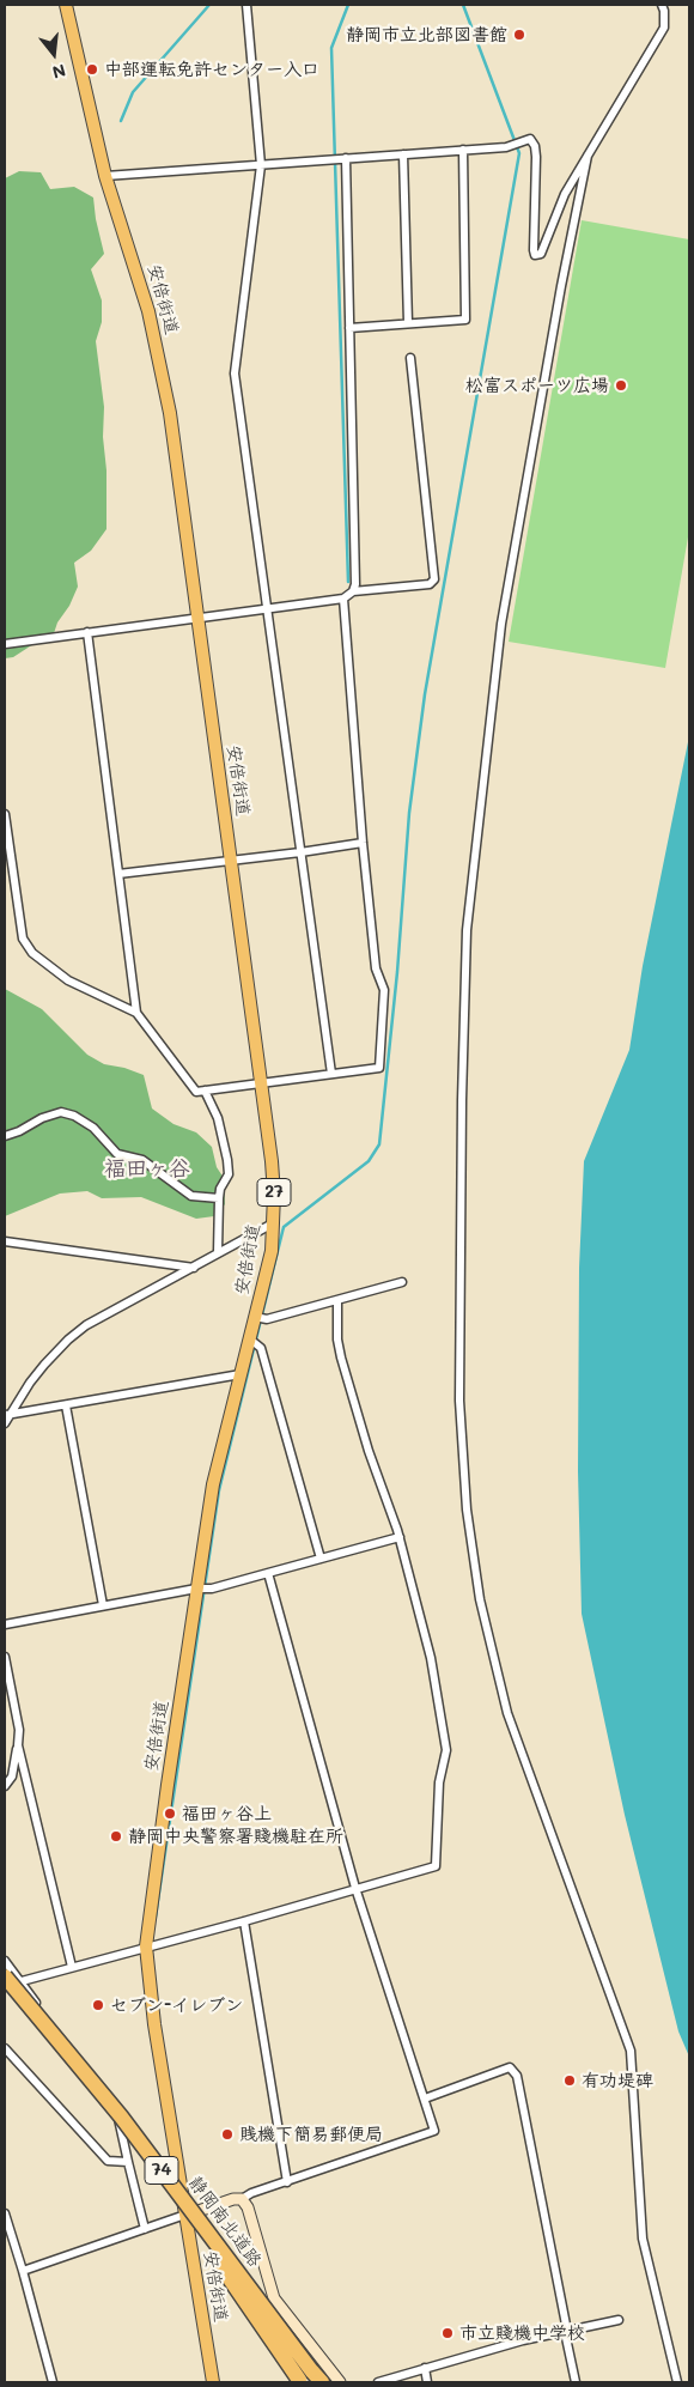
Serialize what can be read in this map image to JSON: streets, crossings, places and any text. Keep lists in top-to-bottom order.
{
  "streets": {
    "highway": ["74", "静岡南北道路"],
    "main road": ["安倍街道", "27"]
  },
  "districts": ["福田ヶ谷"],
  "places": [
    "静岡市立北部図書館",
    "中部運転免許センター入口",
    "松富スポーツ広場",
    "福田ヶ谷上",
    "静岡中央警察署賤機駐在所",
    "セブン-イレブン",
    "有功堤碑",
    "賎機下簡易郵便局",
    "市立賤機中学校"
  ],
  "north": "bottom"
}
